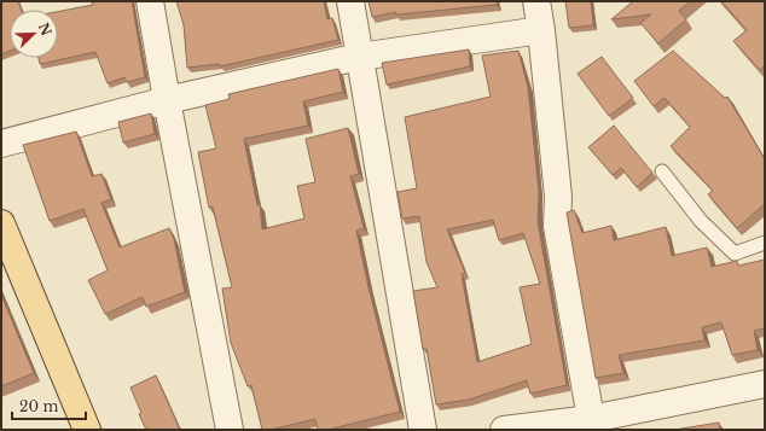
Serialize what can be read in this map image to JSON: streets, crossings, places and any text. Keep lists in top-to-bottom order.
{
  "scale_bar": "20 m",
  "north": "top right"
}
